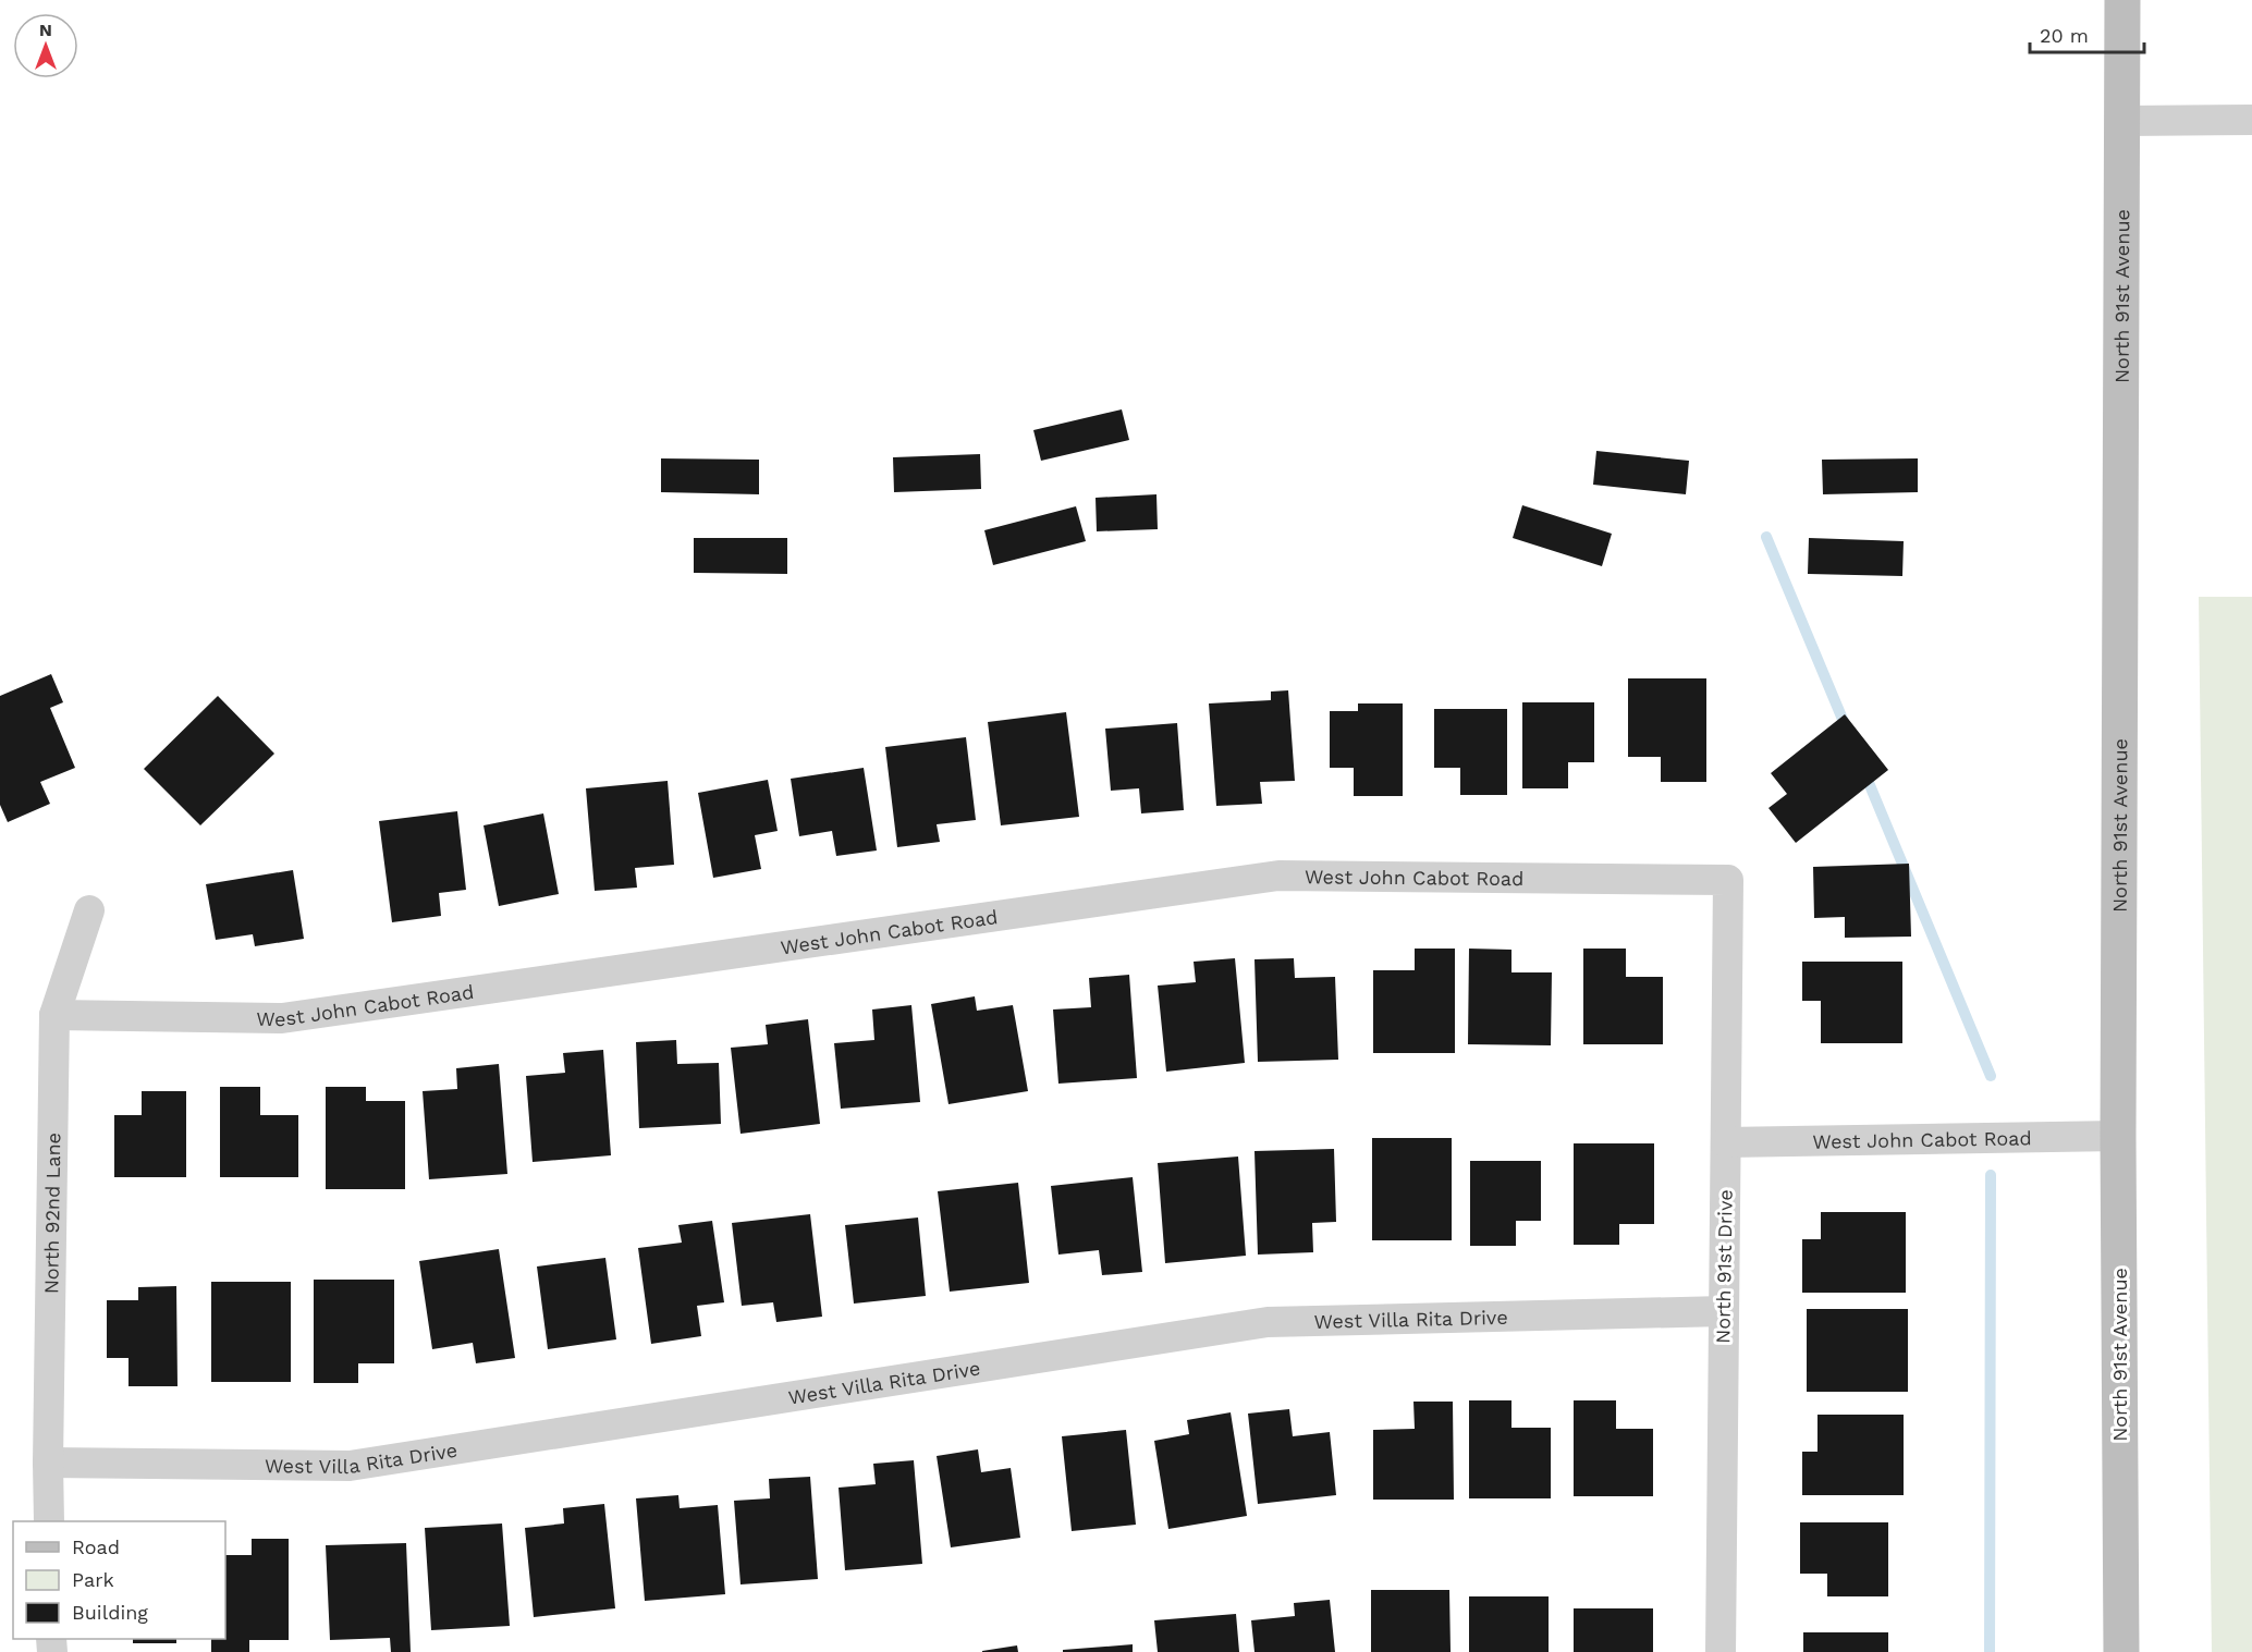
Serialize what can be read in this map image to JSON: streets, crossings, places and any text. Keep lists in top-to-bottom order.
{
  "streets": {
    "main road": ["North 91st Avenue"],
    "street": [
      "West John Cabot Road",
      "North 92nd Lane",
      "North 91st Drive",
      "West Villa Rita Drive"
    ]
  },
  "crossings": [
    ["North 91st Avenue", "West John Cabot Road"],
    ["West John Cabot Road", "North 92nd Lane"],
    ["West John Cabot Road", "North 91st Drive"],
    ["North 92nd Lane", "West Villa Rita Drive"],
    ["North 91st Drive", "West Villa Rita Drive"]
  ],
  "legend": ["Road", "Park", "Building"],
  "scale_bar": "20 m",
  "north": "top"
}
